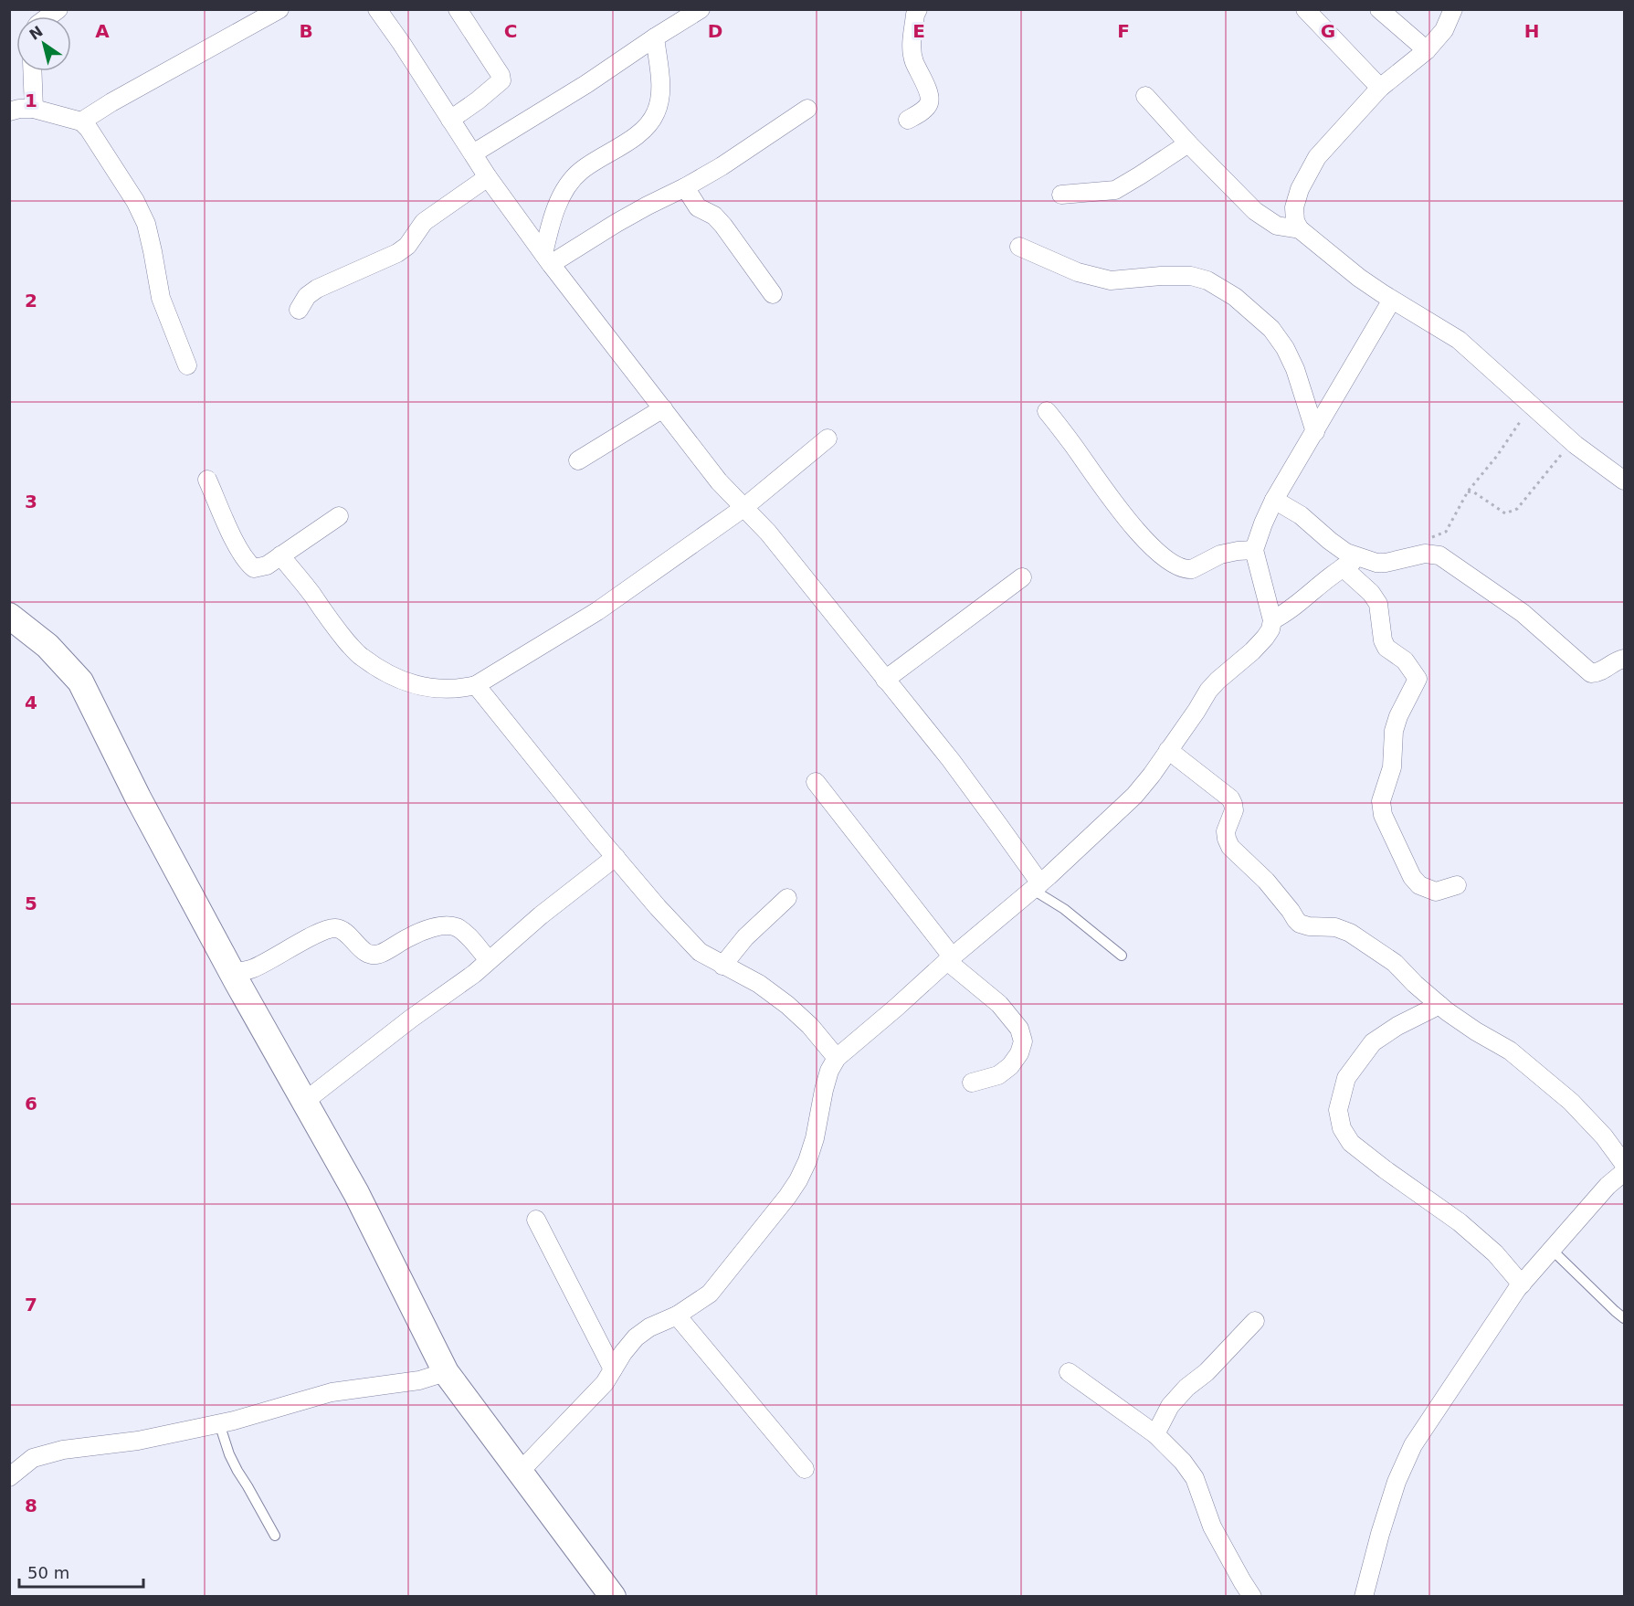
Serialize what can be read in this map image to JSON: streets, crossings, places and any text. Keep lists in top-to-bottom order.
{
  "scale_bar": "50 m",
  "north": "top left",
  "grid": {
    "columns": [
      "A",
      "B",
      "C",
      "D",
      "E",
      "F",
      "G",
      "H"
    ],
    "rows": [
      "1",
      "2",
      "3",
      "4",
      "5",
      "6",
      "7",
      "8"
    ]
  }
}
